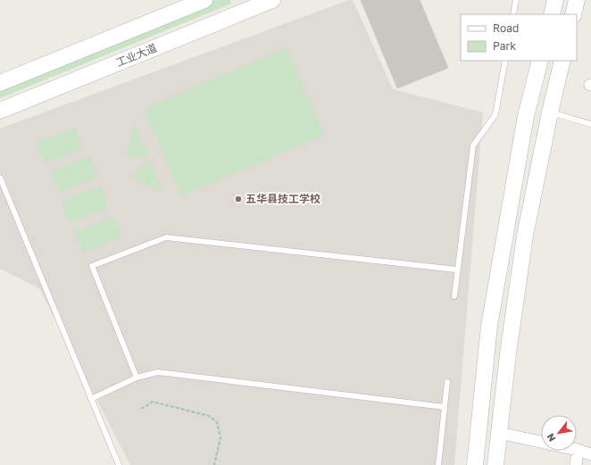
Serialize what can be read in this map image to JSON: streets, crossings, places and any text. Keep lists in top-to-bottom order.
{
  "streets": {
    "main road": ["工业大道"]
  },
  "places": ["五华县技工学校"],
  "legend": ["Road", "Park"],
  "north": "bottom left"
}
